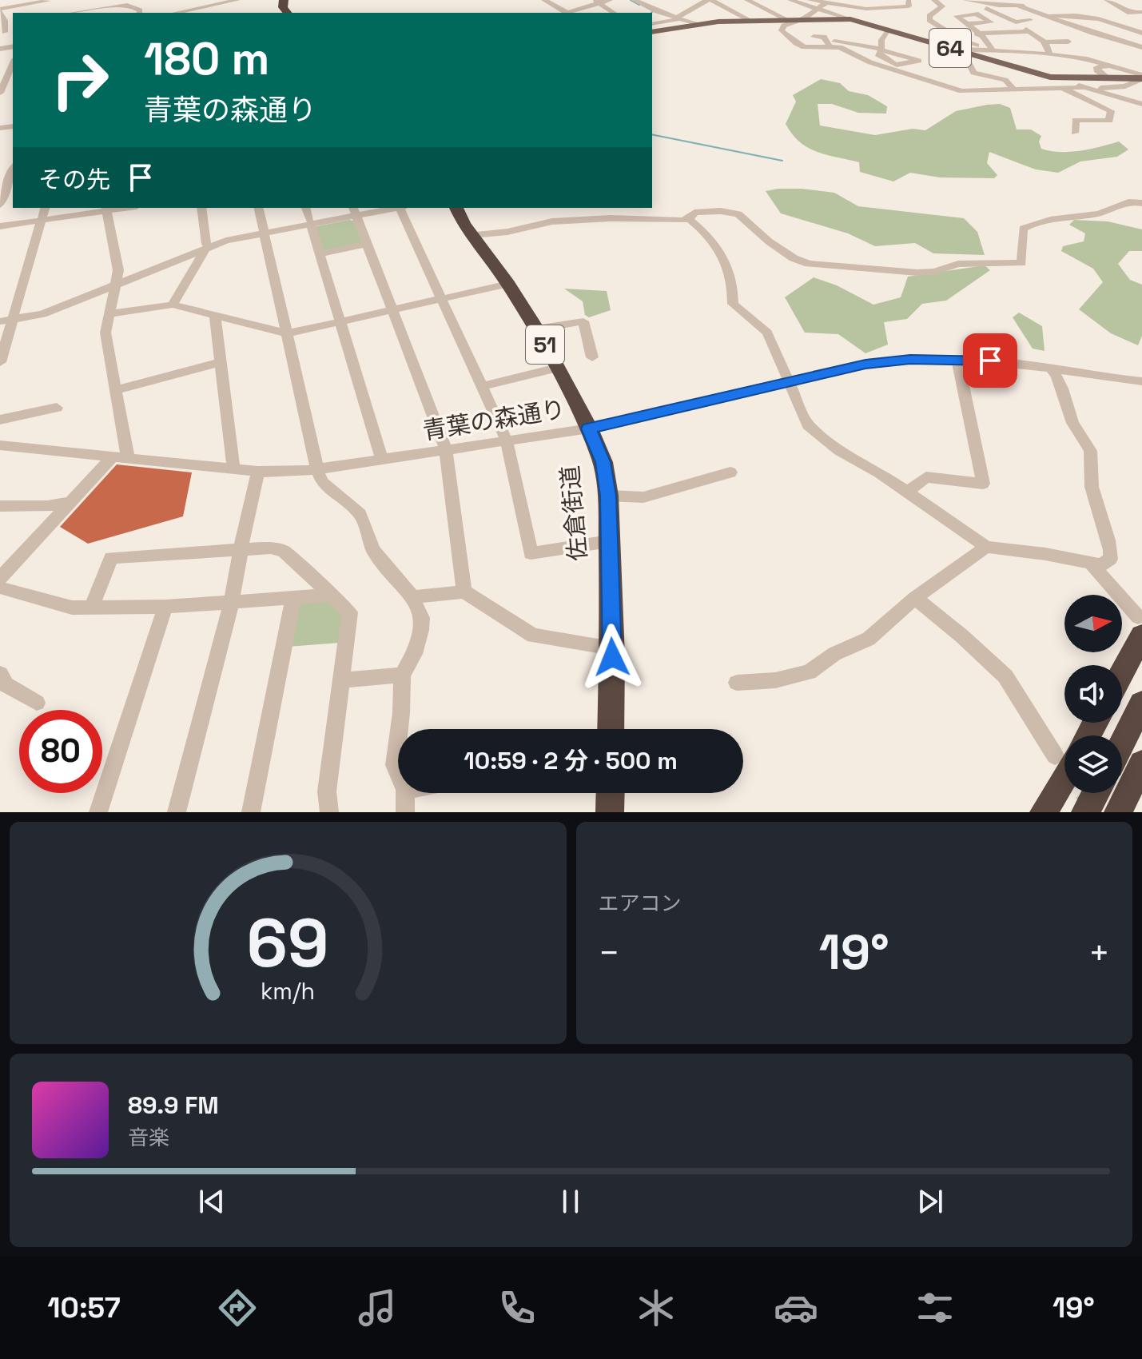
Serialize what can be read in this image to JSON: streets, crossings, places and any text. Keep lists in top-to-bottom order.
{
  "streets": {
    "highway": ["51", "佐倉街道"],
    "main road": ["64"],
    "street": ["青葉の森通り"]
  },
  "crossings": [
    ["青葉の森通り", "佐倉街道"]
  ],
  "north": "right",
  "page": {
    "turn": ["180 m", "青葉の森通り"],
    "then": "その先",
    "limit": "80",
    "trip": "10:59 · 2 分 · 500 m",
    "tile": "エアコン",
    "heat": ["−", "19°", "+"],
    "song": ["89.9 FM", "音楽"],
    "tabs": ["10:57", "19°"],
    "gauge": ["69", "km/h"]
  }
}
